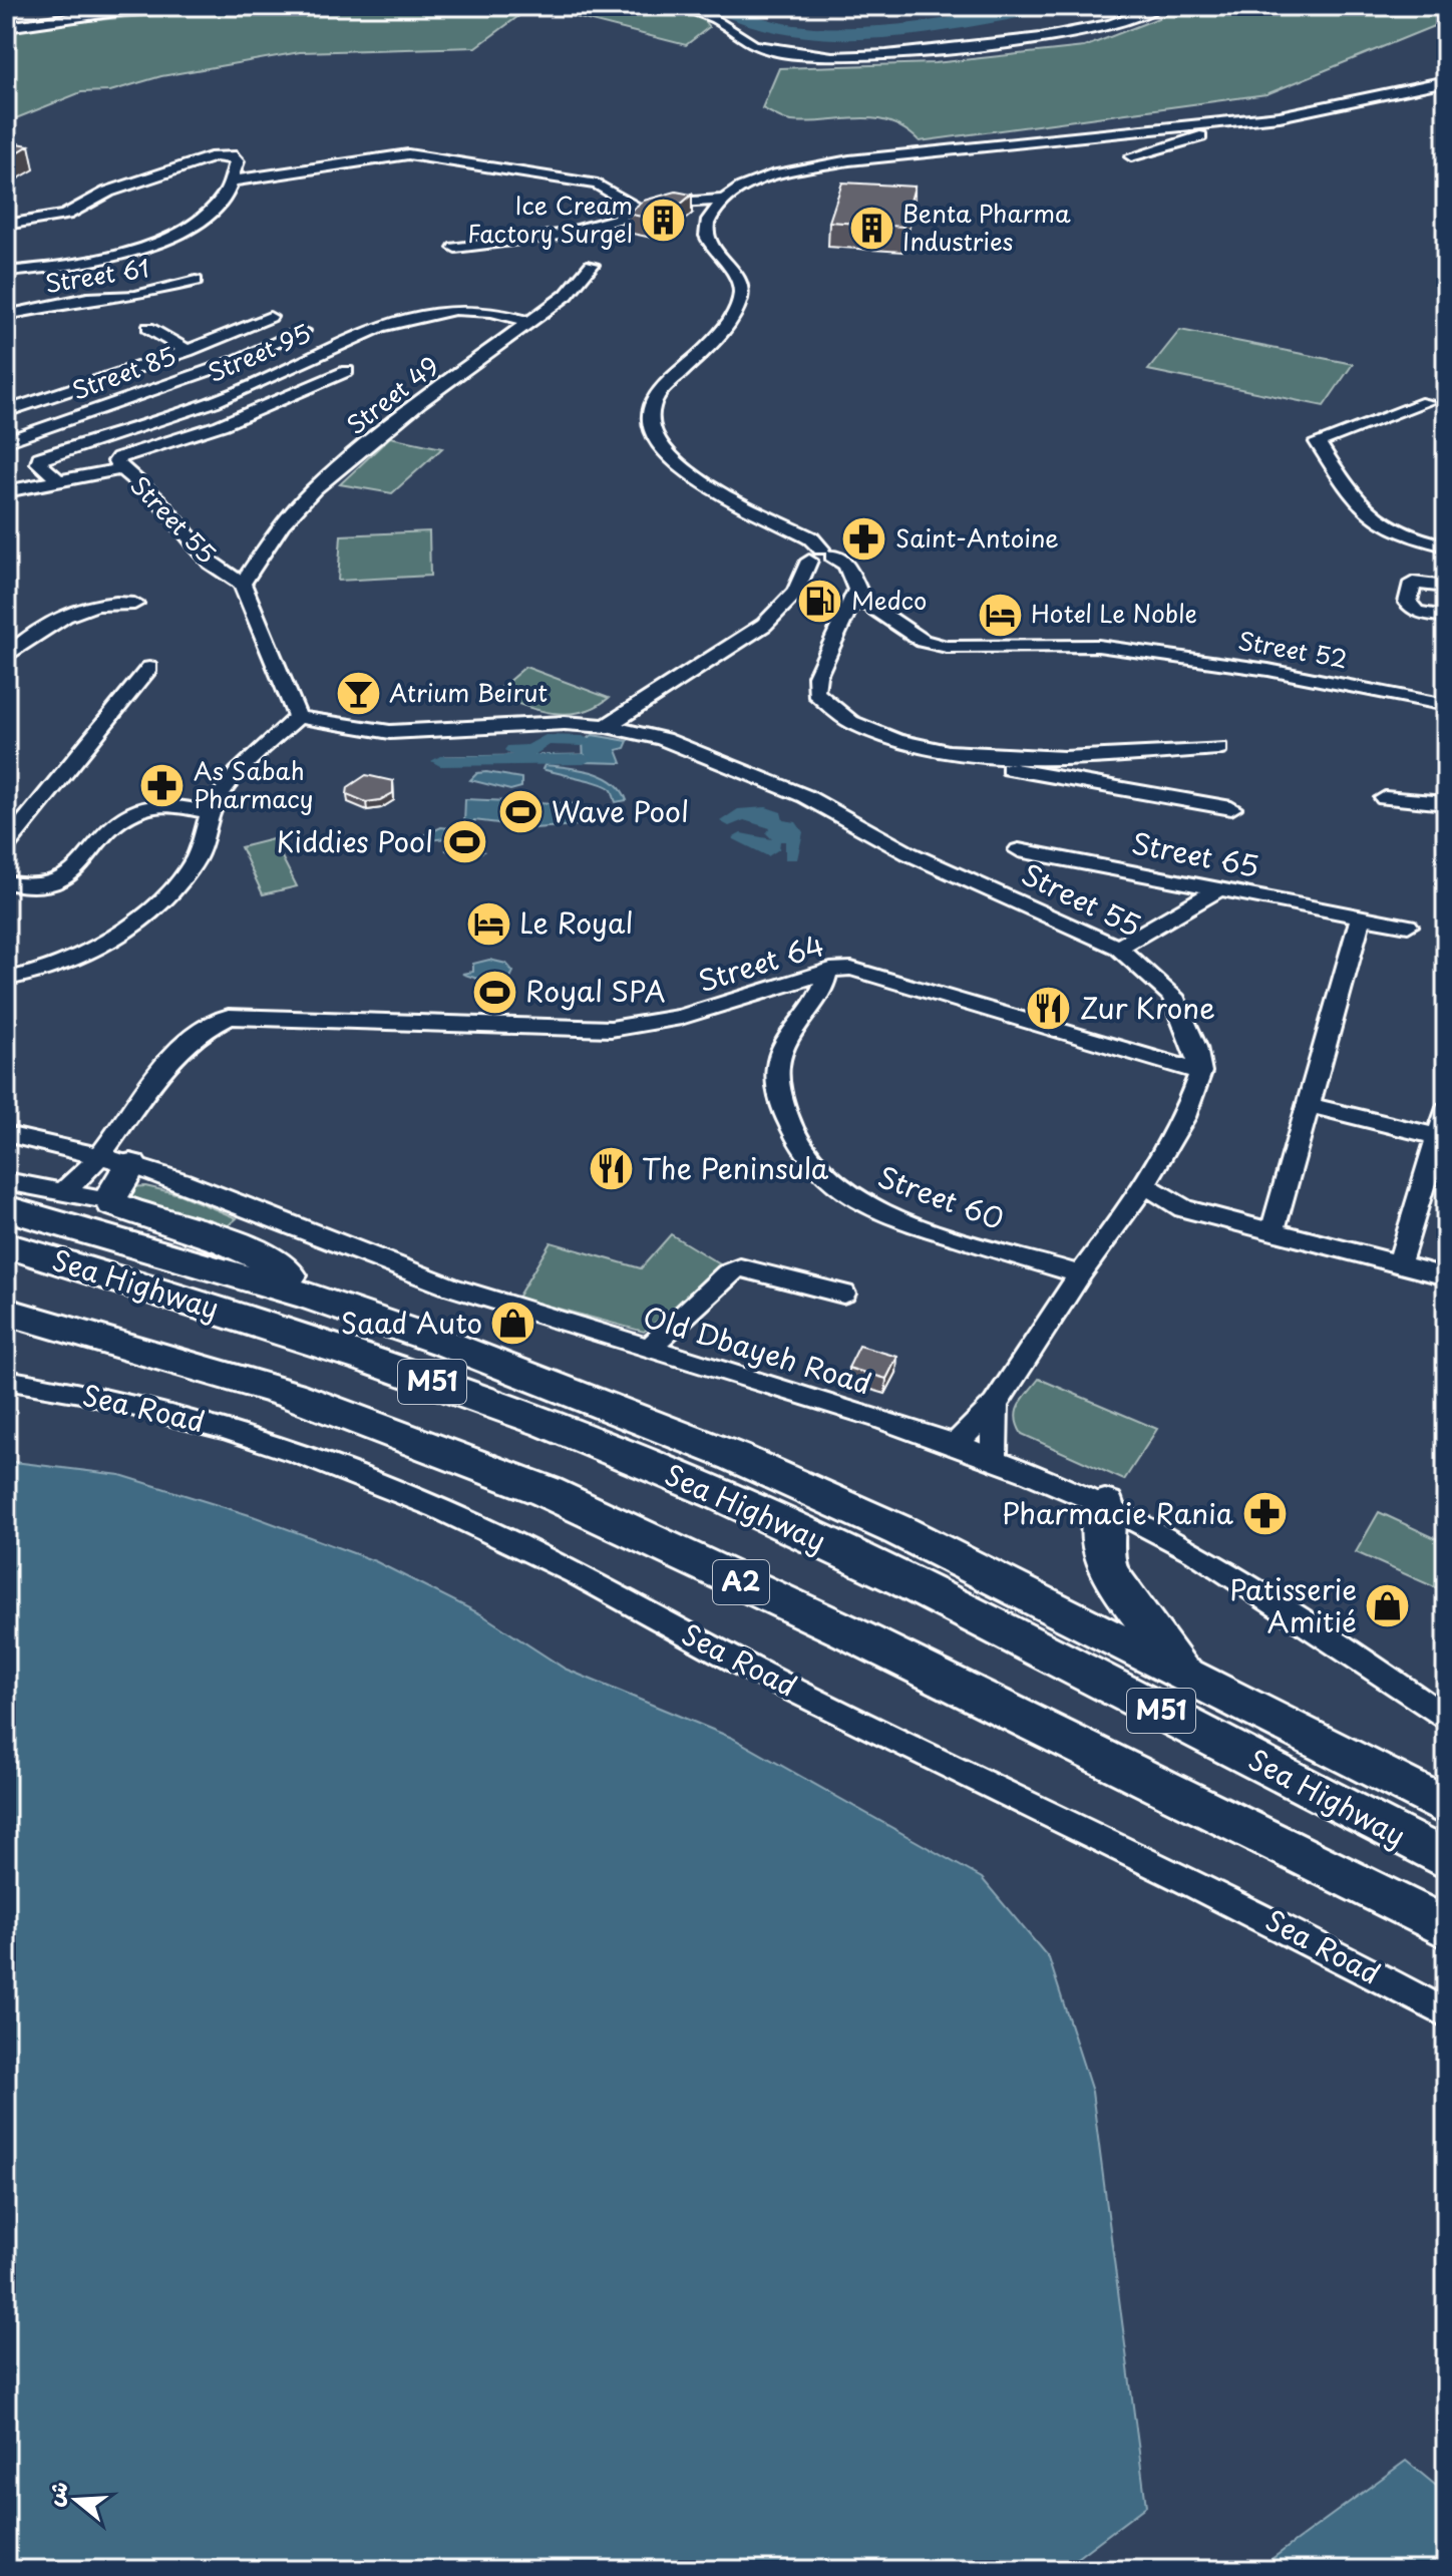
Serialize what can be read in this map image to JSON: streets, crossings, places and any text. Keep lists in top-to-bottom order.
{
  "streets": {
    "highway": [
      "Sea Highway",
      "M51",
      "Sea Road",
      "A2"
    ],
    "street": [
      "Street 61",
      "Street 95",
      "Street 85",
      "Street 49",
      "Street 55",
      "Street 52",
      "Street 65",
      "Street 64",
      "Street 60",
      "Old Dbayeh Road"
    ]
  },
  "crossings": [
    ["Street 95", "Street 49"],
    ["Street 95", "Street 55"],
    ["Street 49", "Street 55"],
    ["Street 55", "Street 64"],
    ["Street 64", "Street 60"],
    ["Street 64", "Old Dbayeh Road"]
  ],
  "places": {
    "building": ["Ice Cream Factory Surgel", "Benta Pharma Industries"],
    "pharmacy": ["Saint-Antoine", "As Sabah Pharmacy", "Pharmacie Rania"],
    "fuel station": ["Medco"],
    "hotel": ["Hotel Le Noble", "Le Royal"],
    "bar": ["Atrium Beirut"],
    "sports": ["Wave Pool", "Kiddies Pool", "Royal SPA"],
    "restaurant": ["Zur Krone", "The Peninsula"],
    "shop": ["Saad Auto", "Patisserie Amitié"]
  },
  "north": "left"
}
